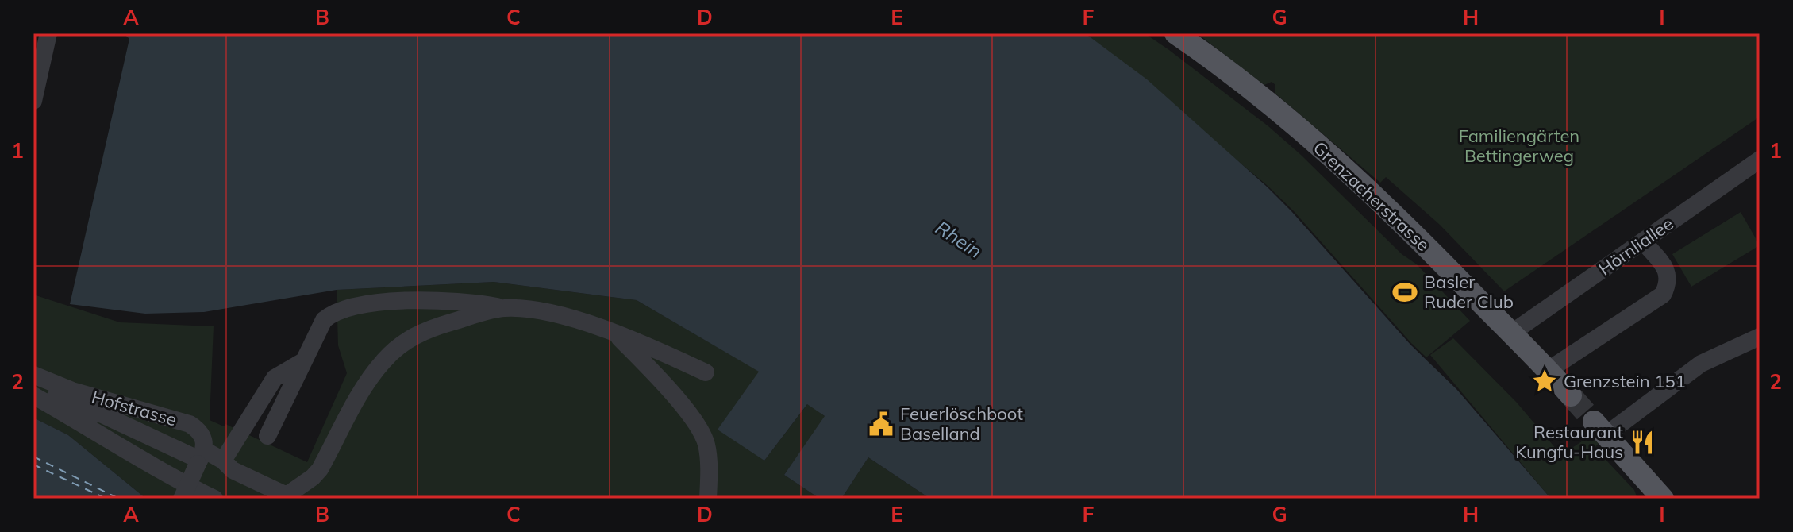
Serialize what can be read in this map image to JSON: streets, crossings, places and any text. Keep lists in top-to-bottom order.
{
  "streets": {
    "main road": ["Grenzacherstrasse"],
    "street": ["Hörnliallee", "Hofstrasse"]
  },
  "crossings": [
    ["Grenzacherstrasse", "Hörnliallee"]
  ],
  "water": ["Rhein"],
  "parks": ["Familiengärten Bettingerweg"],
  "places": {
    "sports": ["Basler Ruder Club"],
    "place": ["Grenzstein 151"],
    "public building": ["Feuerlöschboot Baselland"],
    "restaurant": ["Restaurant Kungfu-Haus"]
  },
  "grid": {
    "columns": [
      "A",
      "B",
      "C",
      "D",
      "E",
      "F",
      "G",
      "H",
      "I"
    ],
    "rows": ["1", "2"]
  }
}
